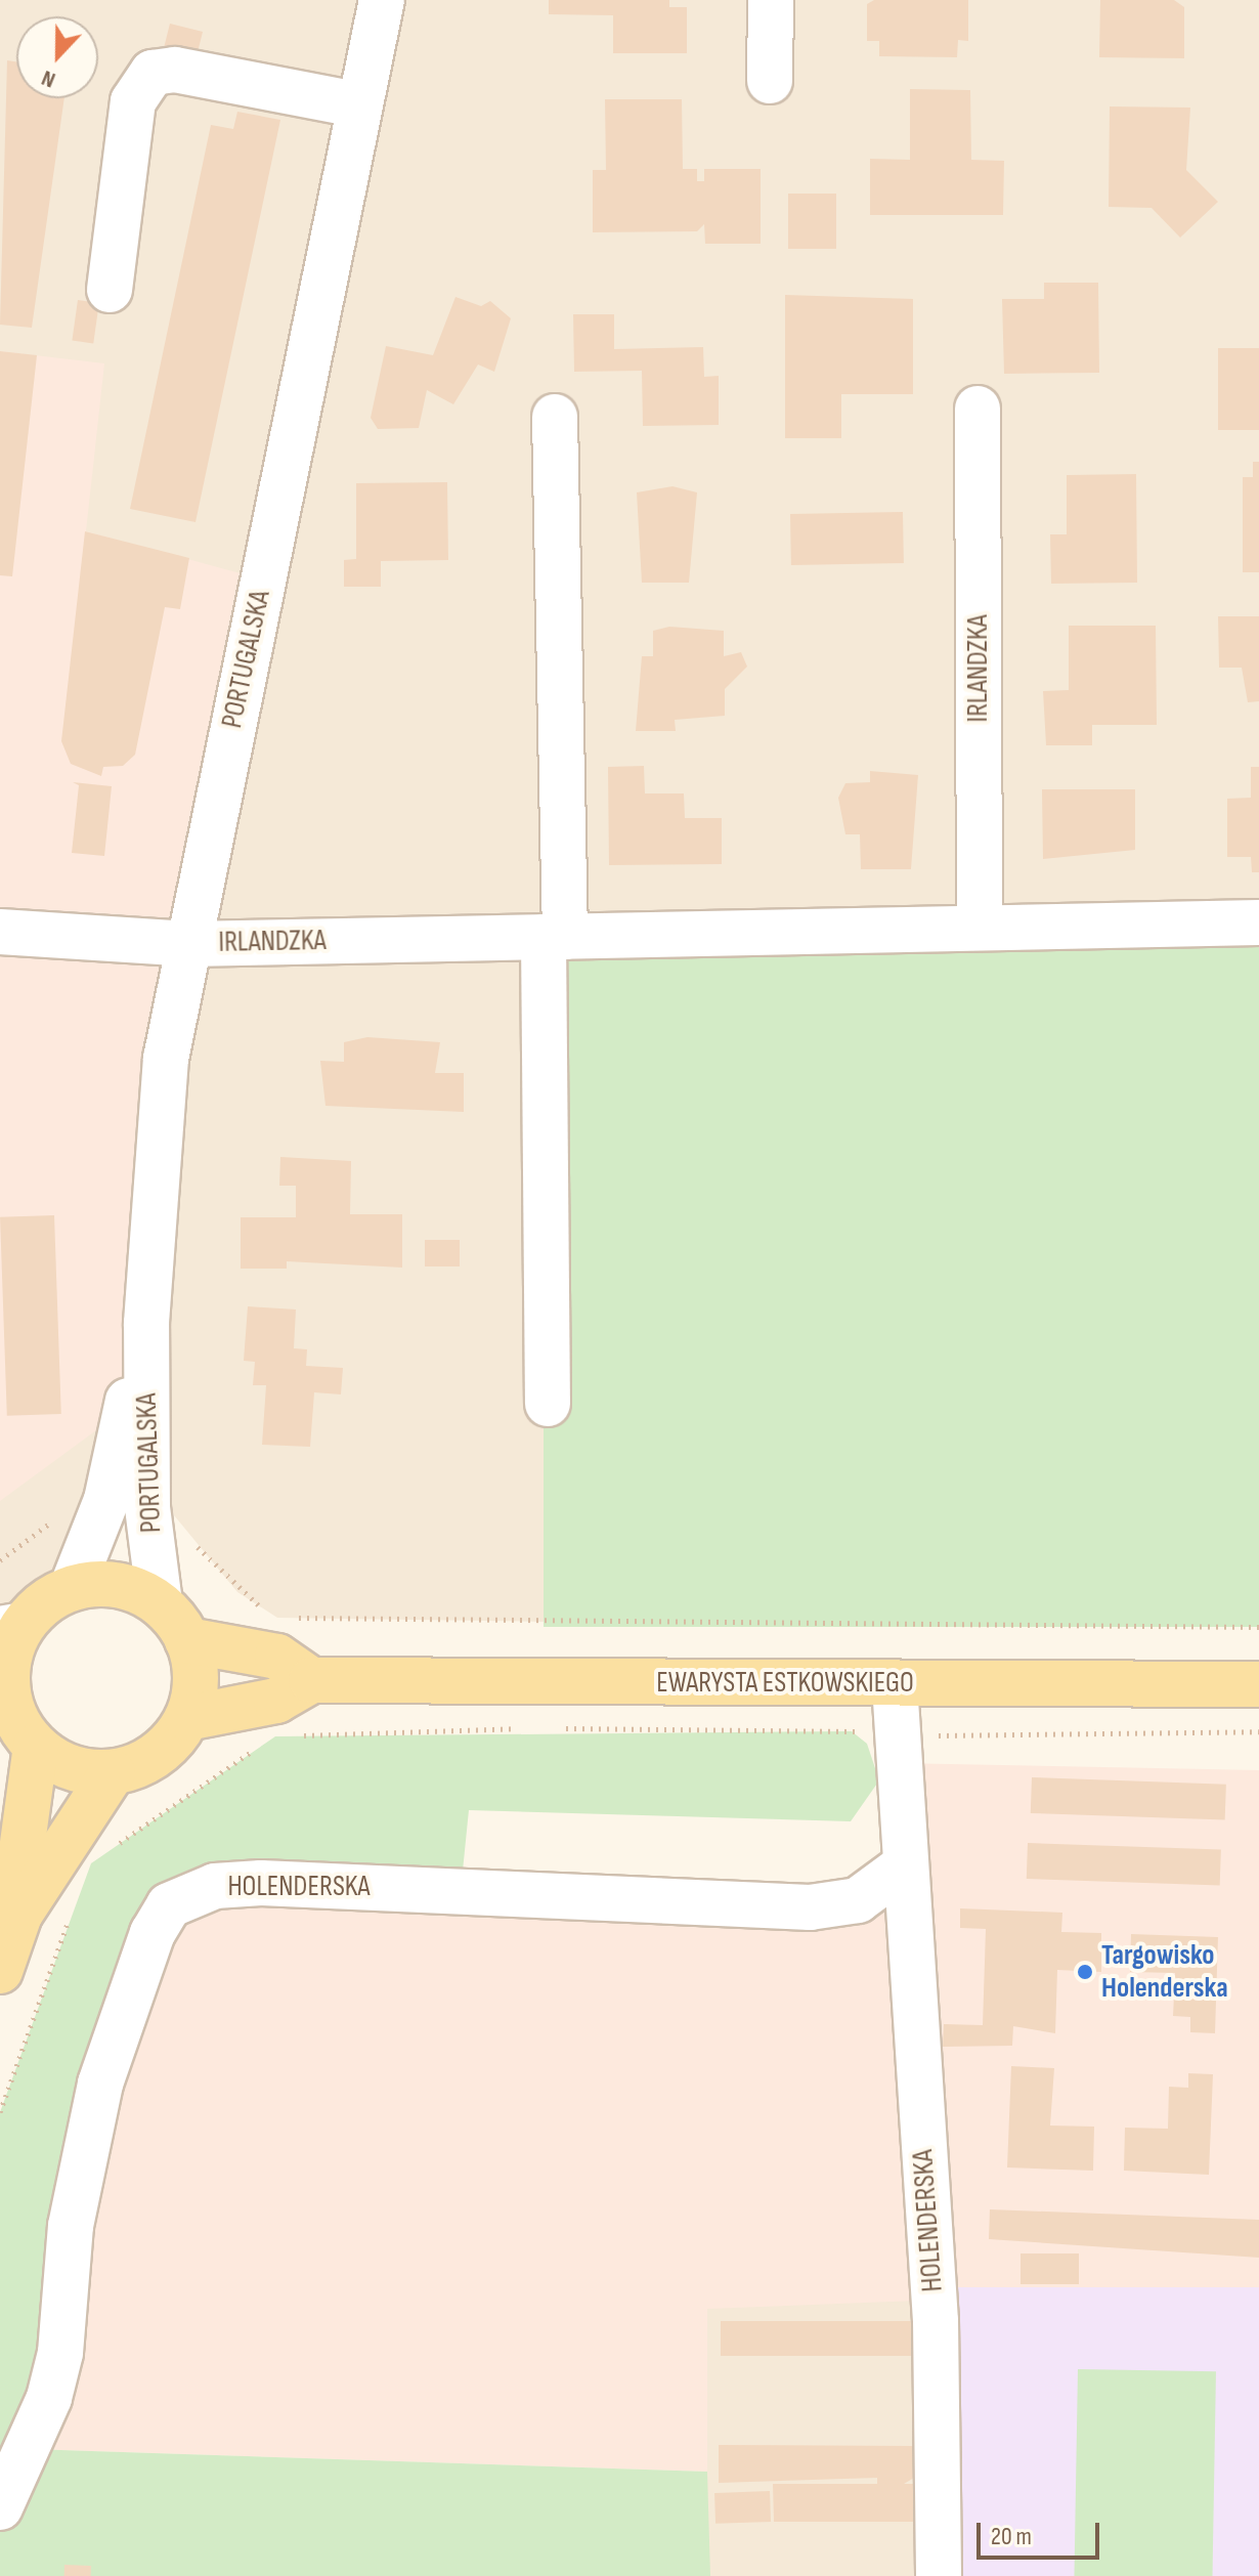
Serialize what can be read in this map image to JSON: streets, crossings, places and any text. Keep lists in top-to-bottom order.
{
  "streets": {
    "main road": ["EWARYSTA ESTKOWSKIEGO"],
    "street": ["PORTUGALSKA", "IRLANDZKA", "HOLENDERSKA"]
  },
  "crossings": [
    ["PORTUGALSKA", "IRLANDZKA"],
    ["EWARYSTA ESTKOWSKIEGO", "HOLENDERSKA"]
  ],
  "places": ["Targowisko Holenderska"],
  "scale_bar": "20 m",
  "north": "bottom"
}
